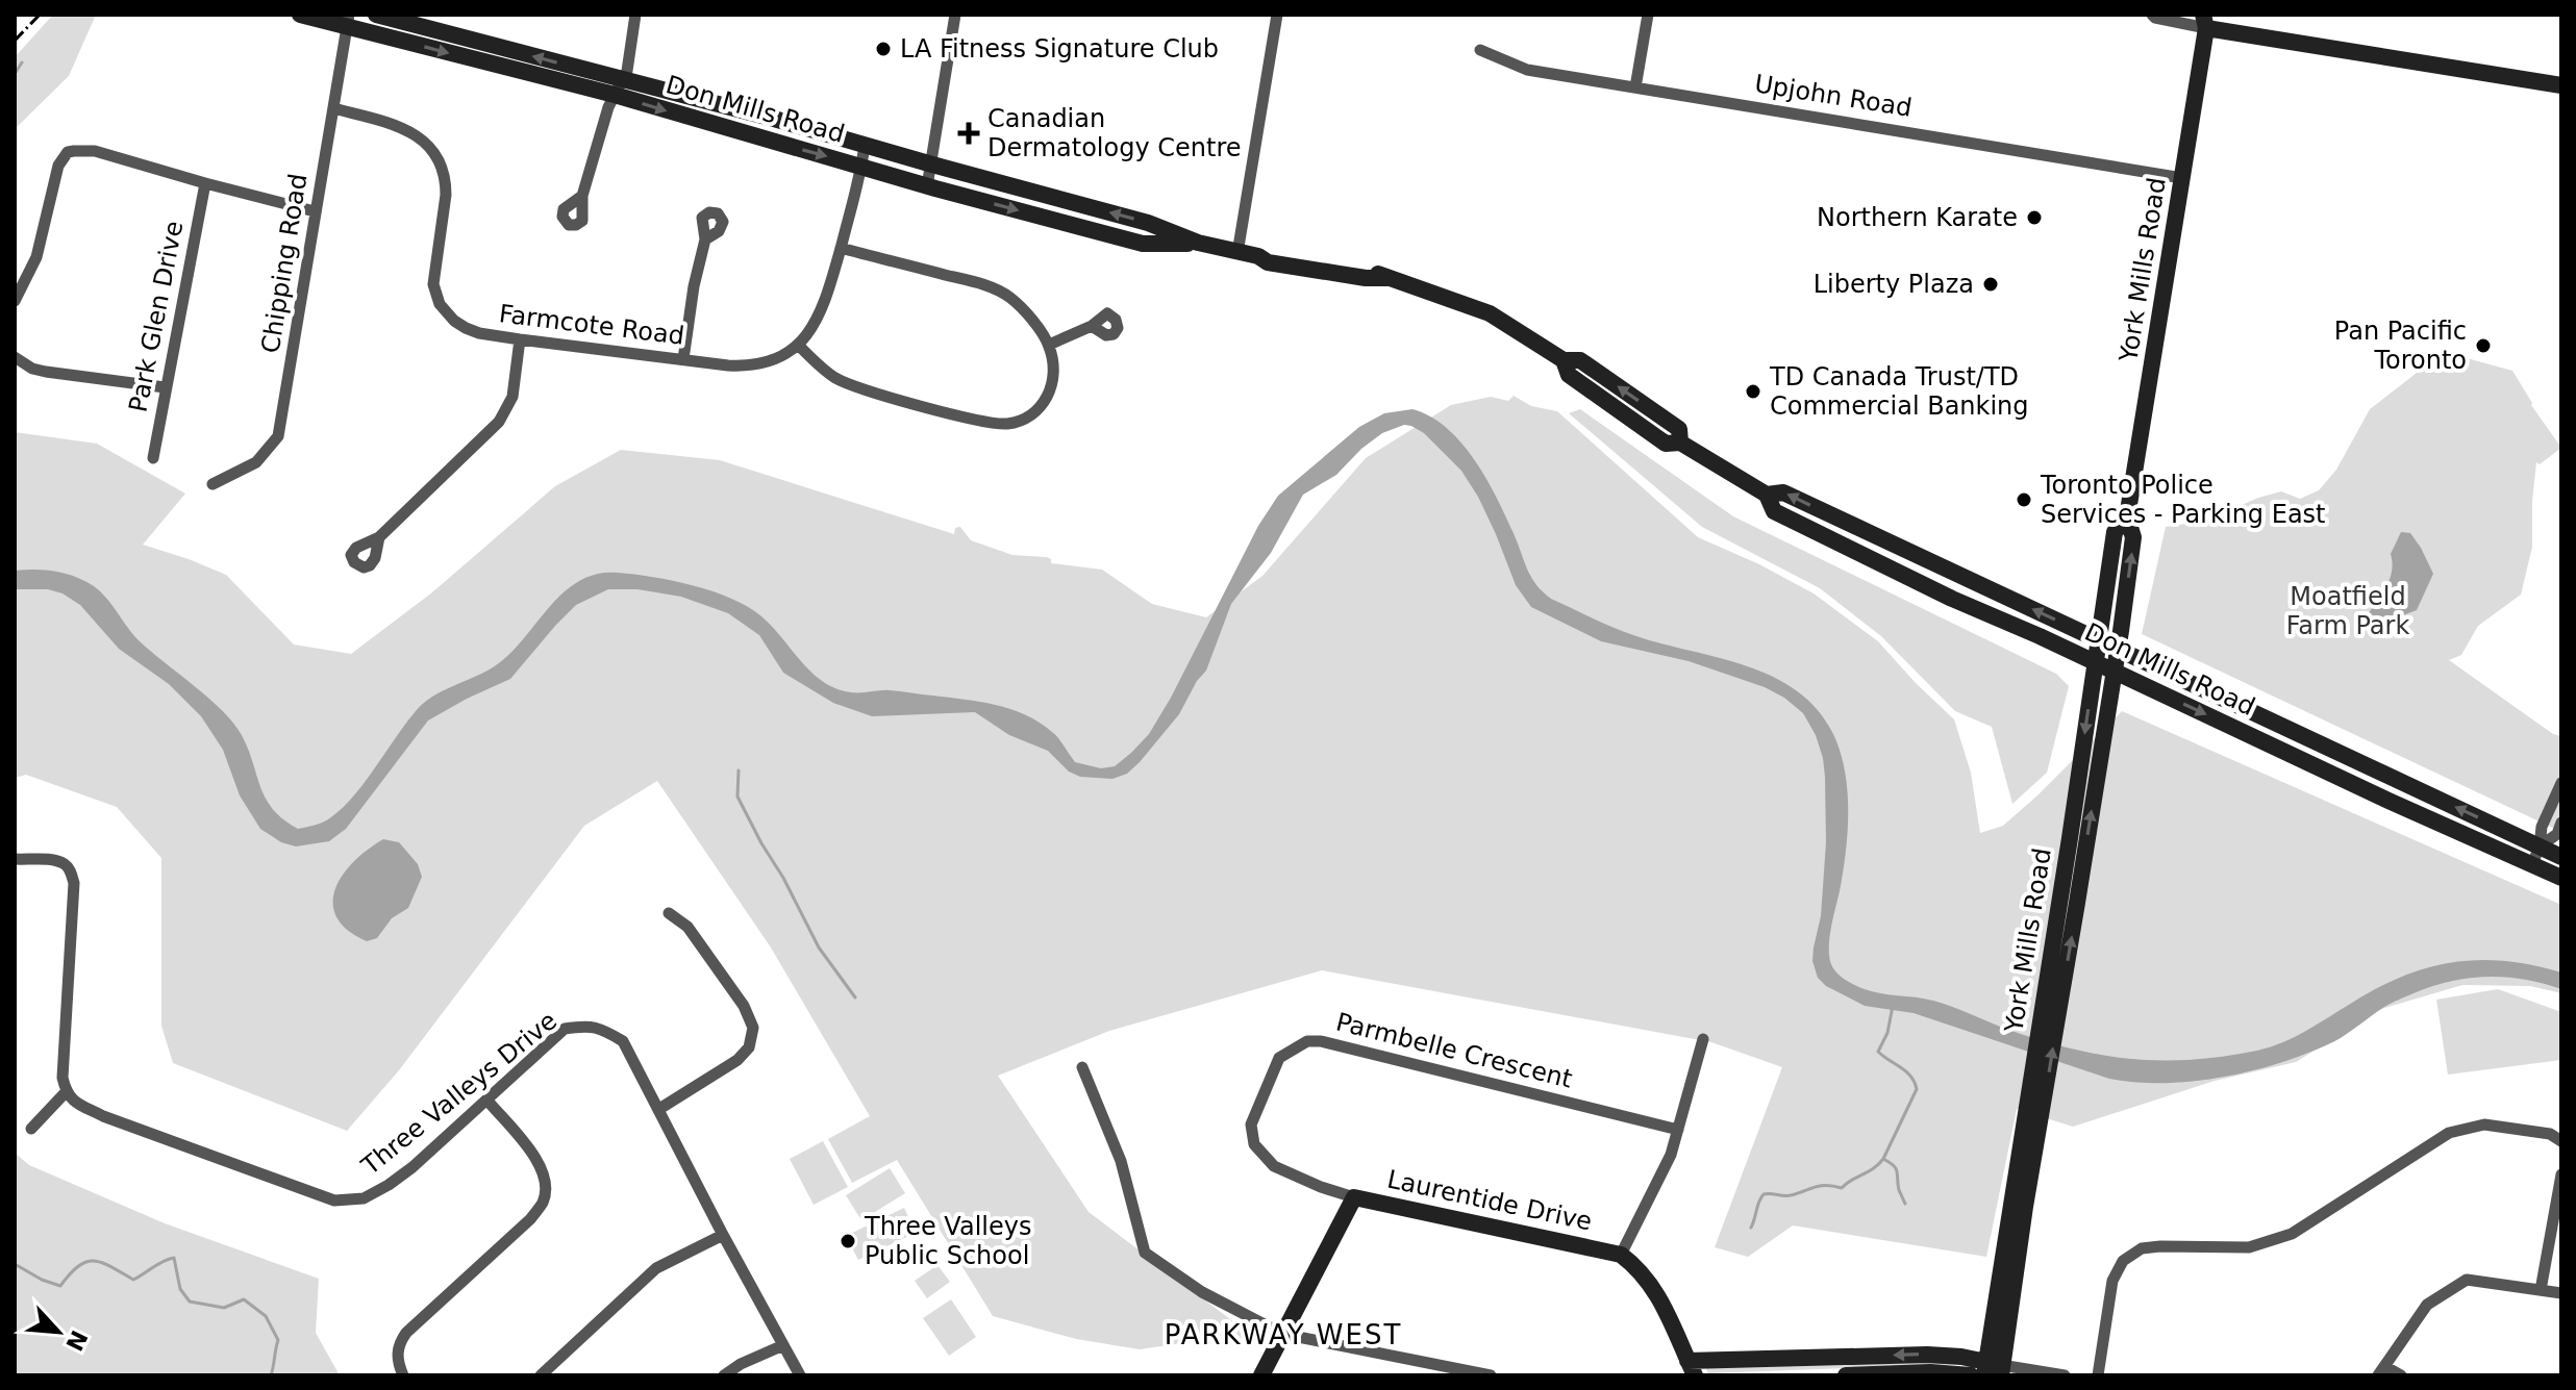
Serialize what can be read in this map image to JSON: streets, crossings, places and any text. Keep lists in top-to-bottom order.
{
  "streets": {
    "main road": ["Don Mills Road", "York Mills Road", "Laurentide Drive"],
    "street": [
      "Upjohn Road",
      "Chipping Road",
      "Park Glen Drive",
      "Farmcote Road",
      "Parmbelle Crescent",
      "Three Valleys Drive"
    ]
  },
  "crossings": [
    ["Upjohn Road", "York Mills Road"],
    ["Don Mills Road", "Chipping Road"],
    ["Don Mills Road", "York Mills Road"],
    ["Don Mills Road", "Farmcote Road"],
    ["Chipping Road", "Farmcote Road"],
    ["Parmbelle Crescent", "Laurentide Drive"]
  ],
  "districts": ["PARKWAY WEST"],
  "parks": ["Moatfield Farm Park"],
  "places": {
    "other": [
      "LA Fitness Signature Club",
      "Northern Karate",
      "Liberty Plaza",
      "Pan Pacific Toronto",
      "TD Canada Trust/TD Commercial Banking",
      "Toronto Police Services - Parking East",
      "Three Valleys Public School"
    ],
    "health": ["Canadian Dermatology Centre"]
  },
  "north": "bottom right"
}
